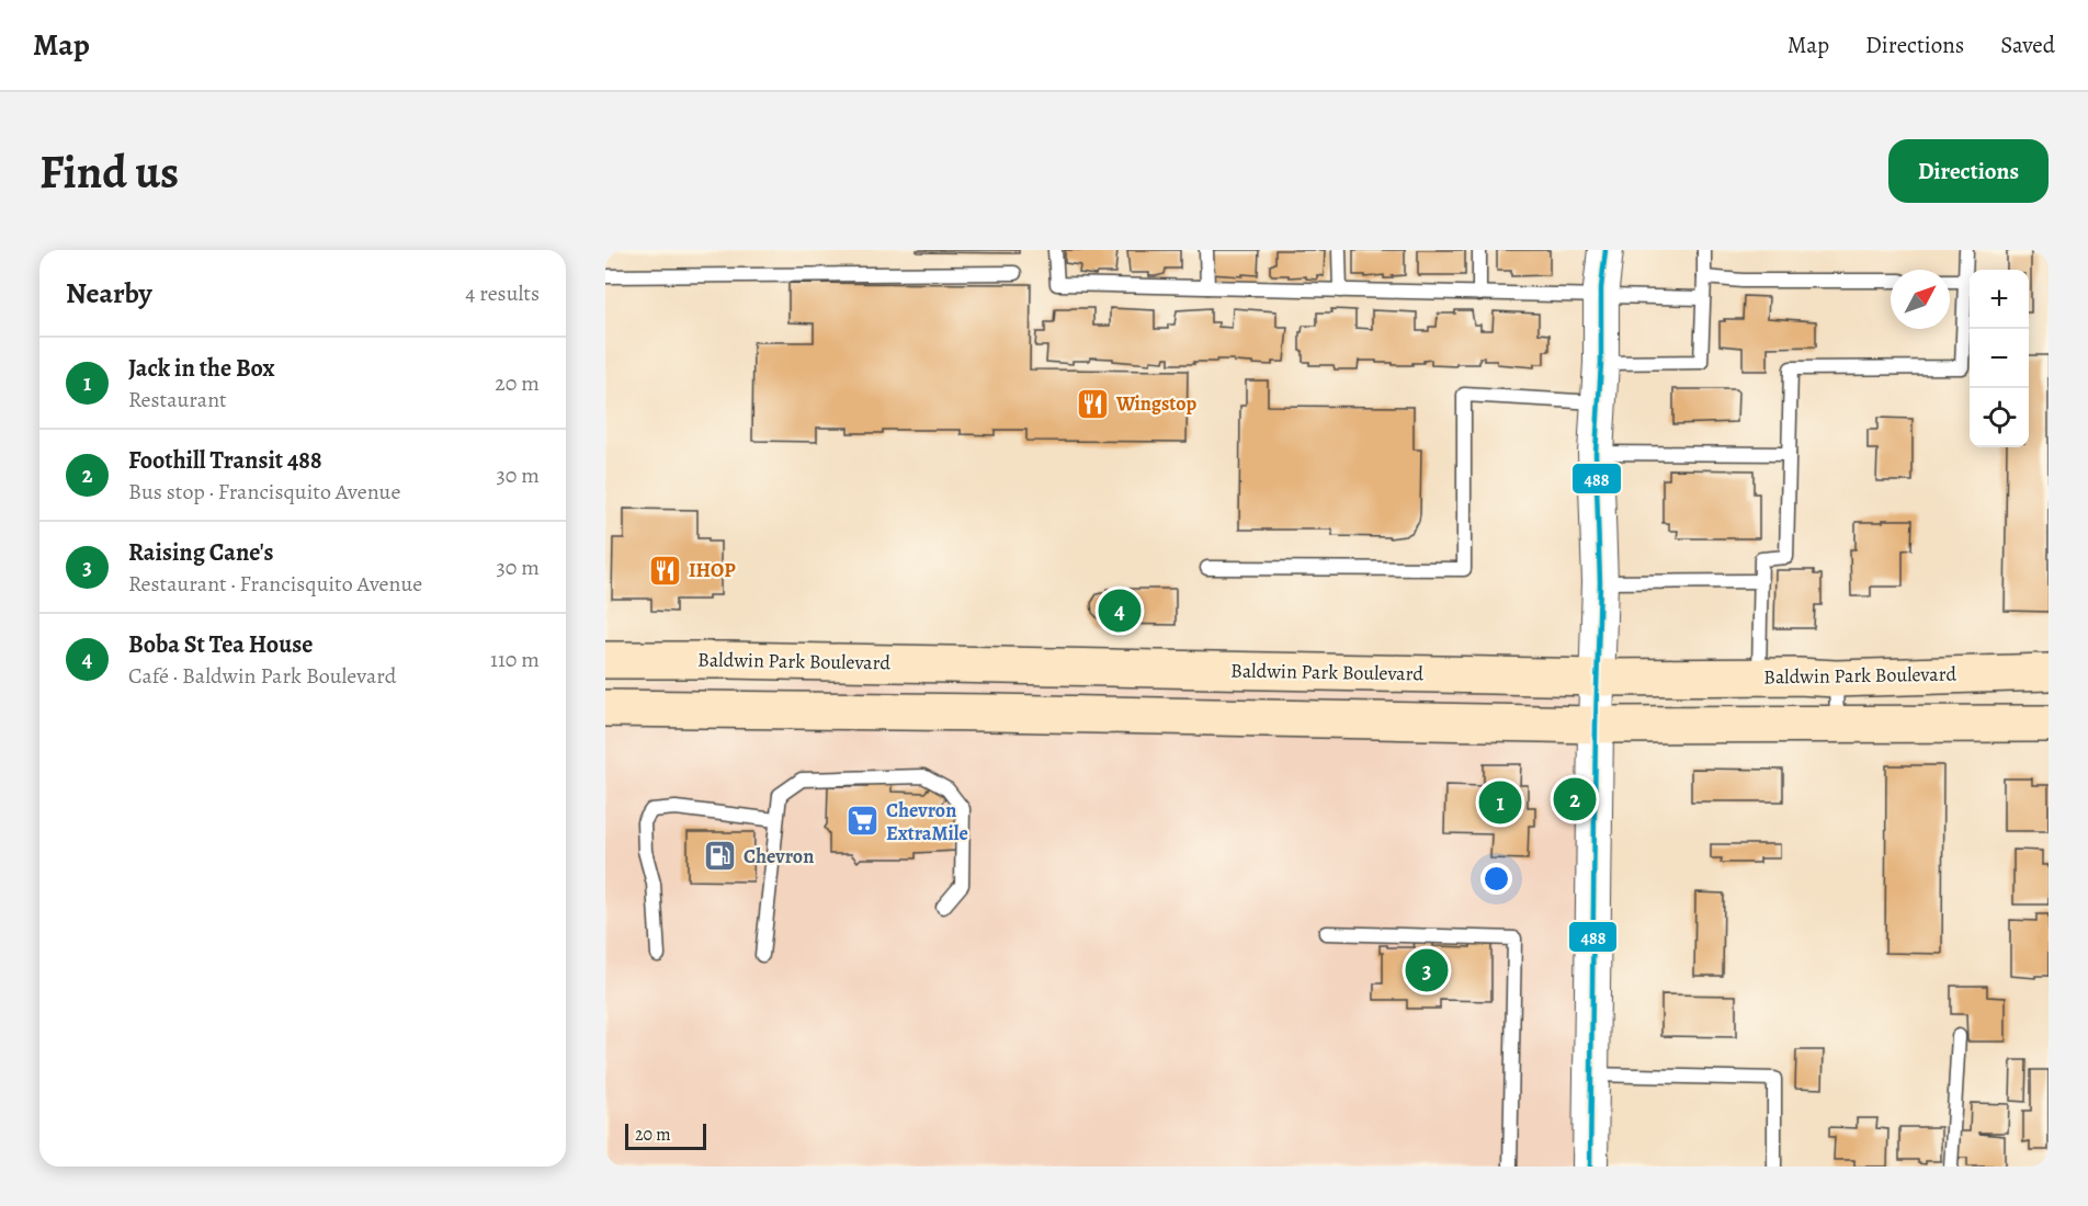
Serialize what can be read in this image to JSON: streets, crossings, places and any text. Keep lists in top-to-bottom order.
{
  "streets": {
    "main road": ["Baldwin Park Boulevard"]
  },
  "places": {
    "restaurant": ["Wingstop", "IHOP"],
    "supermarket": ["Chevron ExtraMile"],
    "fuel station": ["Chevron"]
  },
  "lines": ["transit line 488"],
  "scale_bar": "20 m",
  "north": "top right",
  "page": {
    "header": "Map",
    "nav": ["Map", "Directions", "Saved"],
    "buttons": "Directions",
    "title": "Find us",
    "heading": ["Nearby", "4 results"],
    "map_buttons": ["+", "−"],
    "list": [
      {
        "mark": "1",
        "name": "Jack in the Box",
        "note": "Restaurant",
        "value": "20 m"
      },
      {
        "mark": "2",
        "name": "Foothill Transit 488",
        "note": "Bus stop · Francisquito Avenue",
        "value": "30 m"
      },
      {
        "mark": "3",
        "name": "Raising Cane's",
        "note": "Restaurant · Francisquito Avenue",
        "value": "30 m"
      },
      {
        "mark": "4",
        "name": "Boba St Tea House",
        "note": "Café · Baldwin Park Boulevard",
        "value": "110 m"
      }
    ],
    "pins": [
      "4",
      "2",
      "1",
      "3"
    ],
    "scale": "20 m"
  }
}
